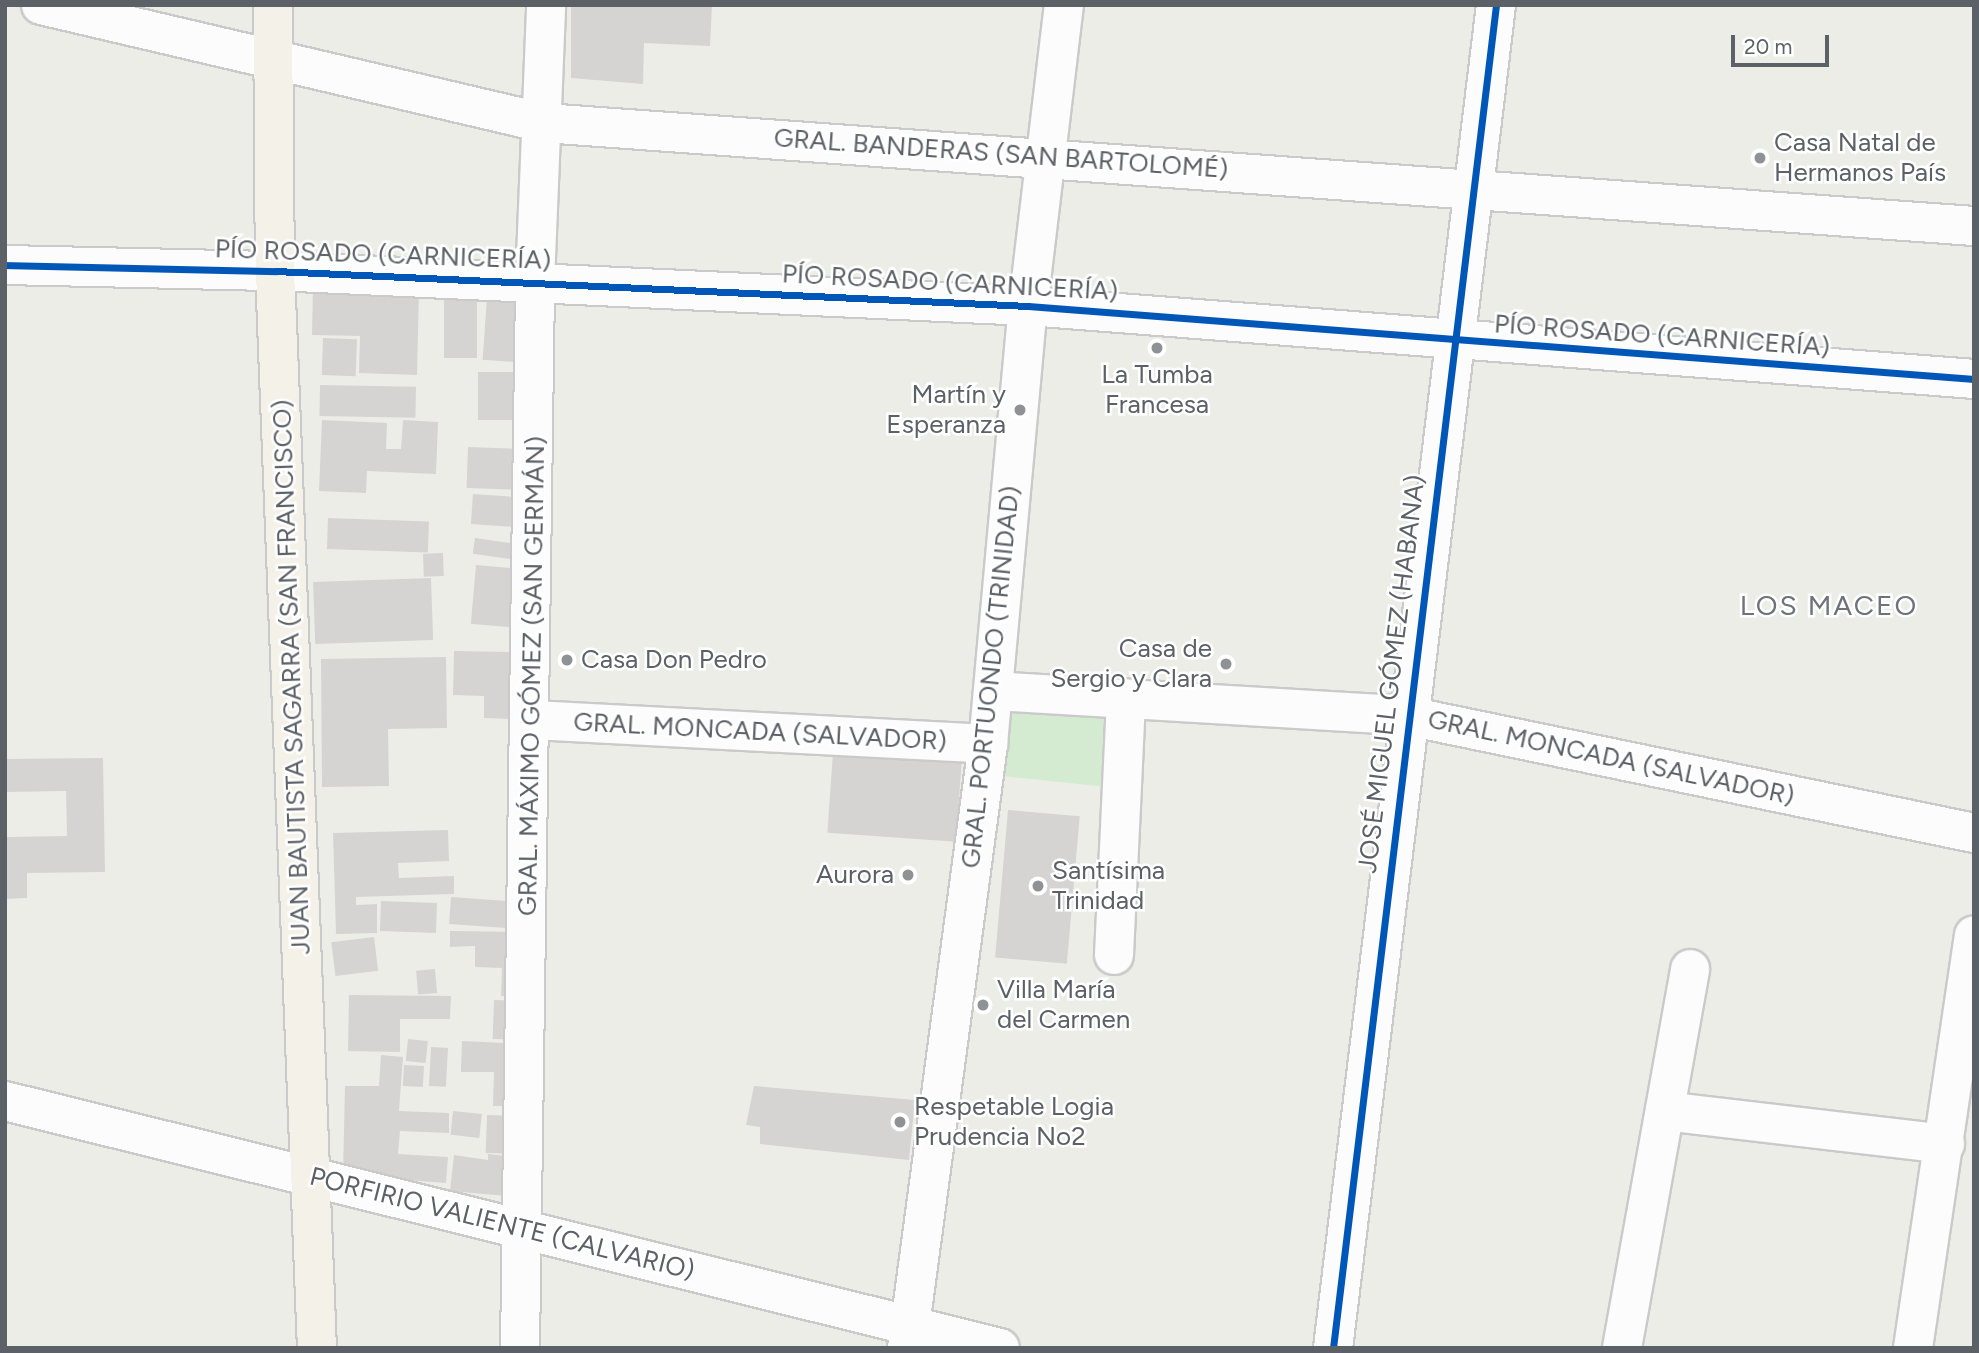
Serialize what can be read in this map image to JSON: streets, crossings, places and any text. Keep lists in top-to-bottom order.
{
  "streets": {
    "main road": ["JUAN BAUTISTA SAGARRA (SAN FRANCISCO)"],
    "street": [
      "GRAL. BANDERAS (SAN BARTOLOMÉ)",
      "PÍO ROSADO (CARNICERÍA)",
      "JOSÉ MIGUEL GÓMEZ (HABANA)",
      "GRAL. MÁXIMO GÓMEZ (SAN GERMÁN)",
      "GRAL. PORTUONDO (TRINIDAD)",
      "GRAL. MONCADA (SALVADOR)",
      "PORFIRIO VALIENTE (CALVARIO)"
    ]
  },
  "crossings": [
    ["GRAL. BANDERAS (SAN BARTOLOMÉ)", "JOSÉ MIGUEL GÓMEZ (HABANA)"],
    ["GRAL. BANDERAS (SAN BARTOLOMÉ)", "GRAL. MÁXIMO GÓMEZ (SAN GERMÁN)"],
    ["GRAL. BANDERAS (SAN BARTOLOMÉ)", "JUAN BAUTISTA SAGARRA (SAN FRANCISCO)"],
    ["GRAL. BANDERAS (SAN BARTOLOMÉ)", "GRAL. PORTUONDO (TRINIDAD)"],
    ["PÍO ROSADO (CARNICERÍA)", "JOSÉ MIGUEL GÓMEZ (HABANA)"],
    ["PÍO ROSADO (CARNICERÍA)", "GRAL. MÁXIMO GÓMEZ (SAN GERMÁN)"],
    ["PÍO ROSADO (CARNICERÍA)", "JUAN BAUTISTA SAGARRA (SAN FRANCISCO)"],
    ["PÍO ROSADO (CARNICERÍA)", "GRAL. PORTUONDO (TRINIDAD)"],
    ["JOSÉ MIGUEL GÓMEZ (HABANA)", "GRAL. MONCADA (SALVADOR)"],
    ["GRAL. MÁXIMO GÓMEZ (SAN GERMÁN)", "GRAL. MONCADA (SALVADOR)"],
    ["GRAL. MÁXIMO GÓMEZ (SAN GERMÁN)", "PORFIRIO VALIENTE (CALVARIO)"],
    ["JUAN BAUTISTA SAGARRA (SAN FRANCISCO)", "PORFIRIO VALIENTE (CALVARIO)"],
    ["GRAL. PORTUONDO (TRINIDAD)", "GRAL. MONCADA (SALVADOR)"],
    ["GRAL. PORTUONDO (TRINIDAD)", "PORFIRIO VALIENTE (CALVARIO)"]
  ],
  "districts": ["LOS MACEO"],
  "places": [
    "Casa Natal de Hermanos País",
    "La Tumba Francesa",
    "Martín y Esperanza",
    "Casa Don Pedro",
    "Casa de Sergio y Clara",
    "Aurora",
    "Santísima Trinidad",
    "Villa María del Carmen",
    "Respetable Logia Prudencia No2"
  ],
  "scale_bar": "20 m"
}
